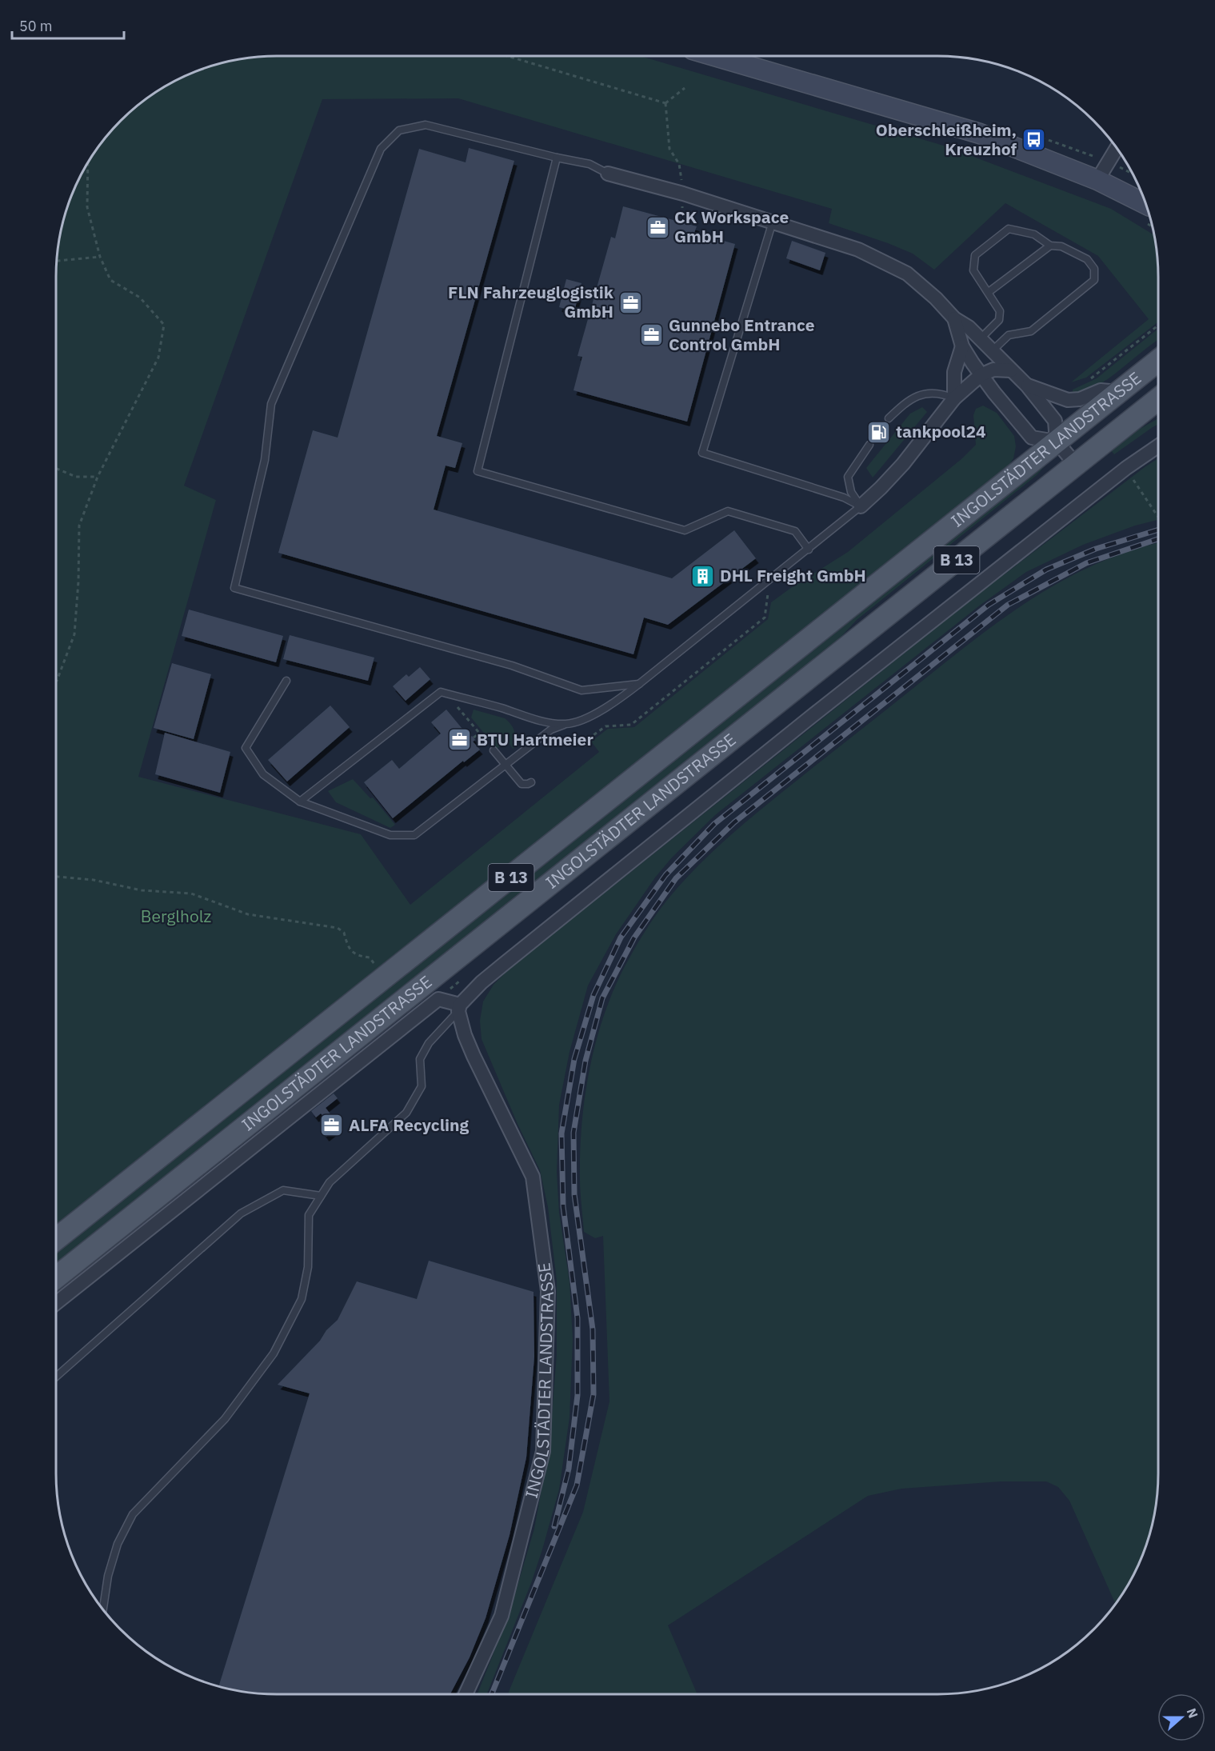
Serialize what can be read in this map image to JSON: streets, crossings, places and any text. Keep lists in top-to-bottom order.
{
  "streets": {
    "main road": ["INGOLSTÄDTER LANDSTRASSE", "B 13"]
  },
  "parks": ["Berglholz"],
  "places": {
    "bus stop": ["Oberschleißheim, Kreuzhof"],
    "office": [
      "CK Workspace GmbH",
      "FLN Fahrzeuglogistik GmbH",
      "Gunnebo Entrance Control GmbH",
      "BTU Hartmeier",
      "ALFA Recycling"
    ],
    "fuel station": ["tankpool24"],
    "building": ["DHL Freight GmbH"]
  },
  "scale_bar": "50 m",
  "north": "right"
}
